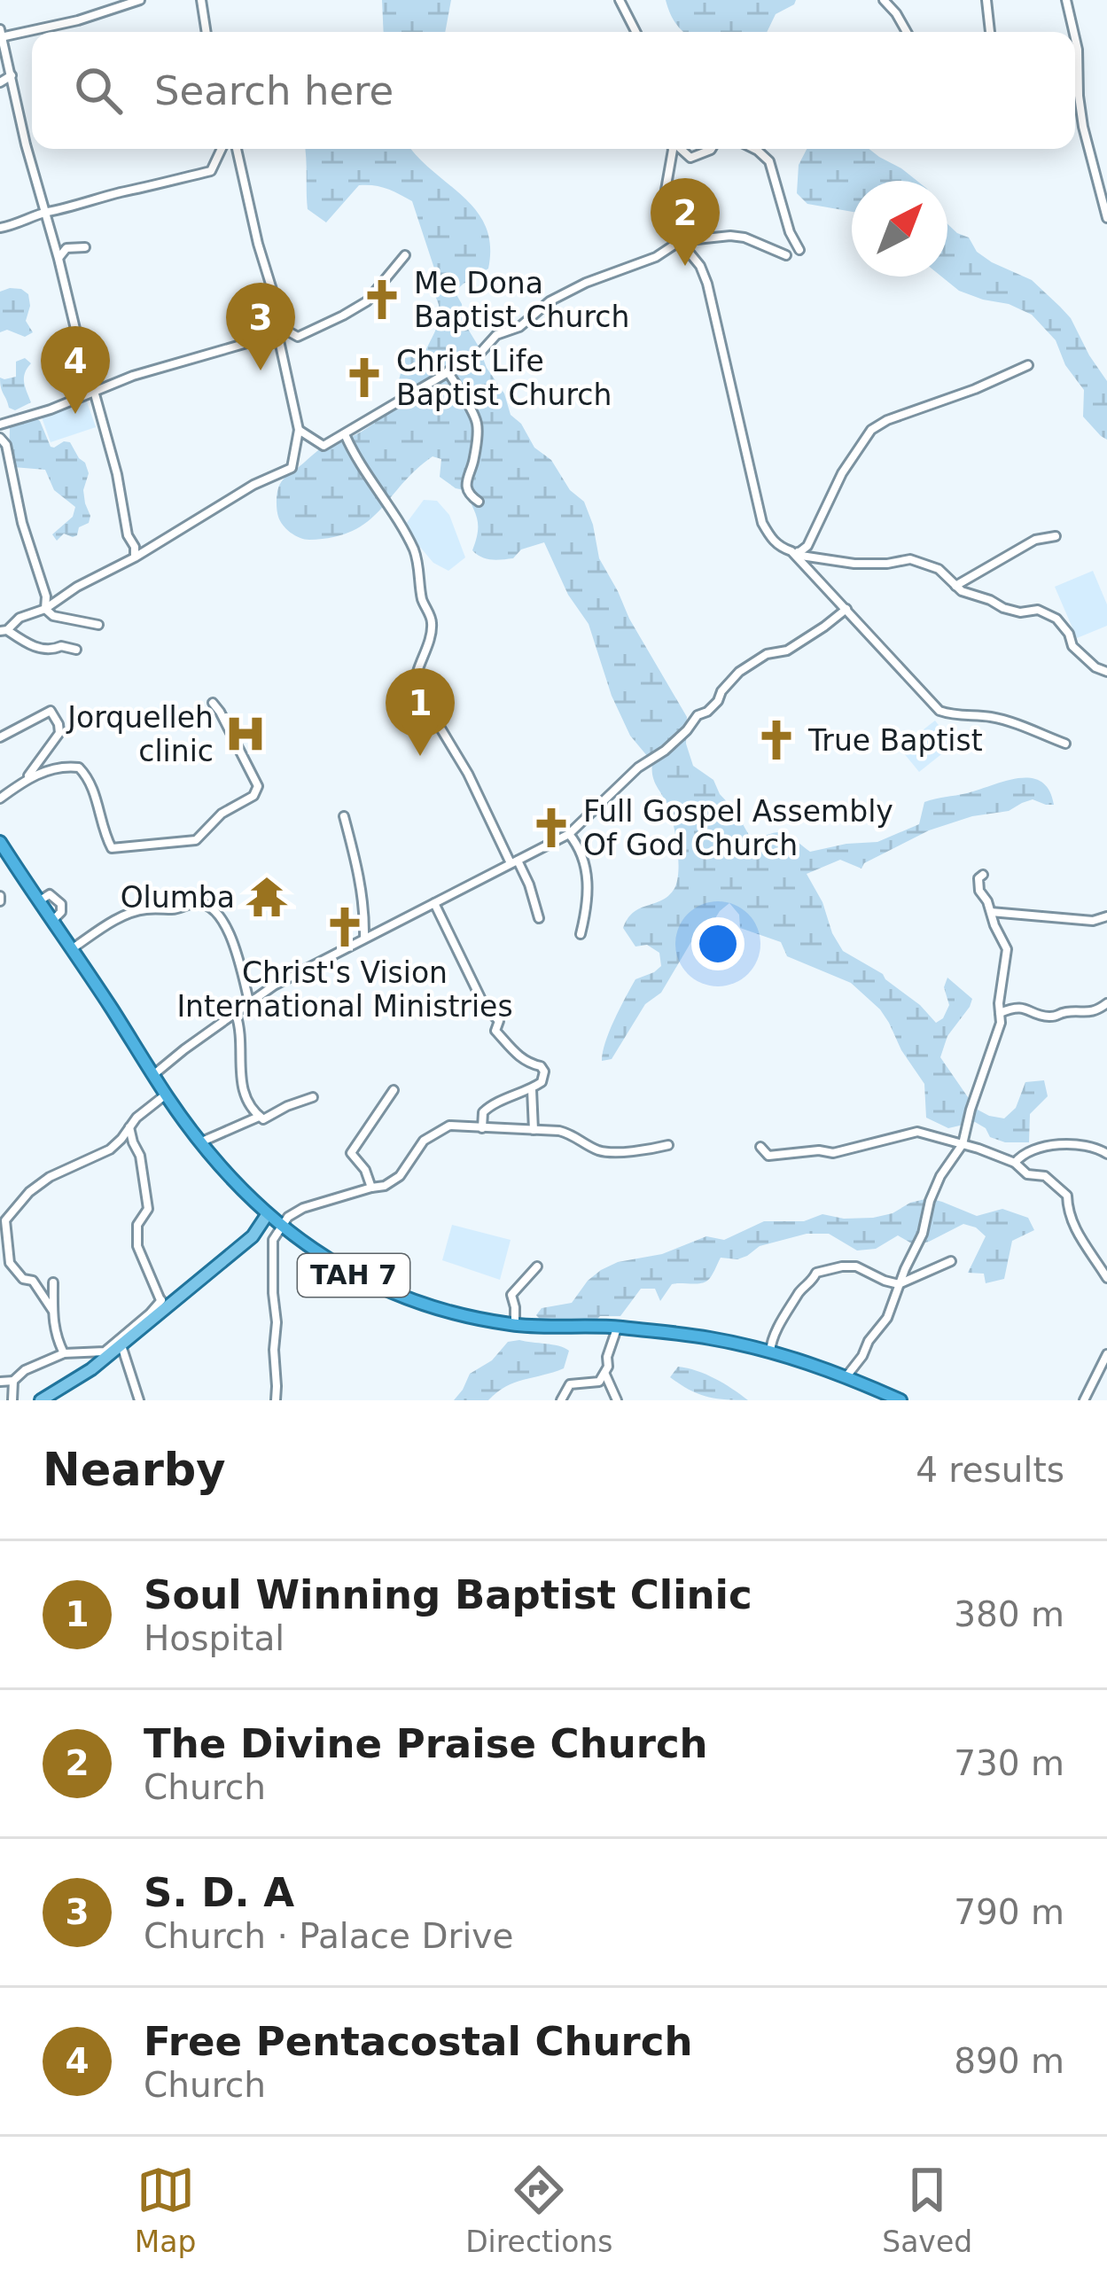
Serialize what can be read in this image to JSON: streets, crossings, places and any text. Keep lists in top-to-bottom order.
{
  "streets": {
    "highway": ["TAH 7"]
  },
  "places": {
    "church": [
      "Me Dona Baptist Church",
      "Christ Life Baptist Church",
      "True Baptist",
      "Full Gospel Assembly Of God Church",
      "Christ's Vision International Ministries"
    ],
    "hospital": ["Jorquelleh clinic"],
    "temple": ["Olumba"]
  },
  "north": "top right",
  "page": {
    "search": "Search here",
    "pins": [
      "2",
      "3",
      "4",
      "1"
    ],
    "heading": ["Nearby", "4 results"],
    "list": [
      {
        "mark": "1",
        "name": "Soul Winning Baptist Clinic",
        "note": "Hospital",
        "value": "380 m"
      },
      {
        "mark": "2",
        "name": "The Divine Praise Church",
        "note": "Church",
        "value": "730 m"
      },
      {
        "mark": "3",
        "name": "S. D. A",
        "note": "Church · Palace Drive",
        "value": "790 m"
      },
      {
        "mark": "4",
        "name": "Free Pentacostal Church",
        "note": "Church",
        "value": "890 m"
      }
    ],
    "nav": ["Map", "Directions", "Saved"]
  }
}
